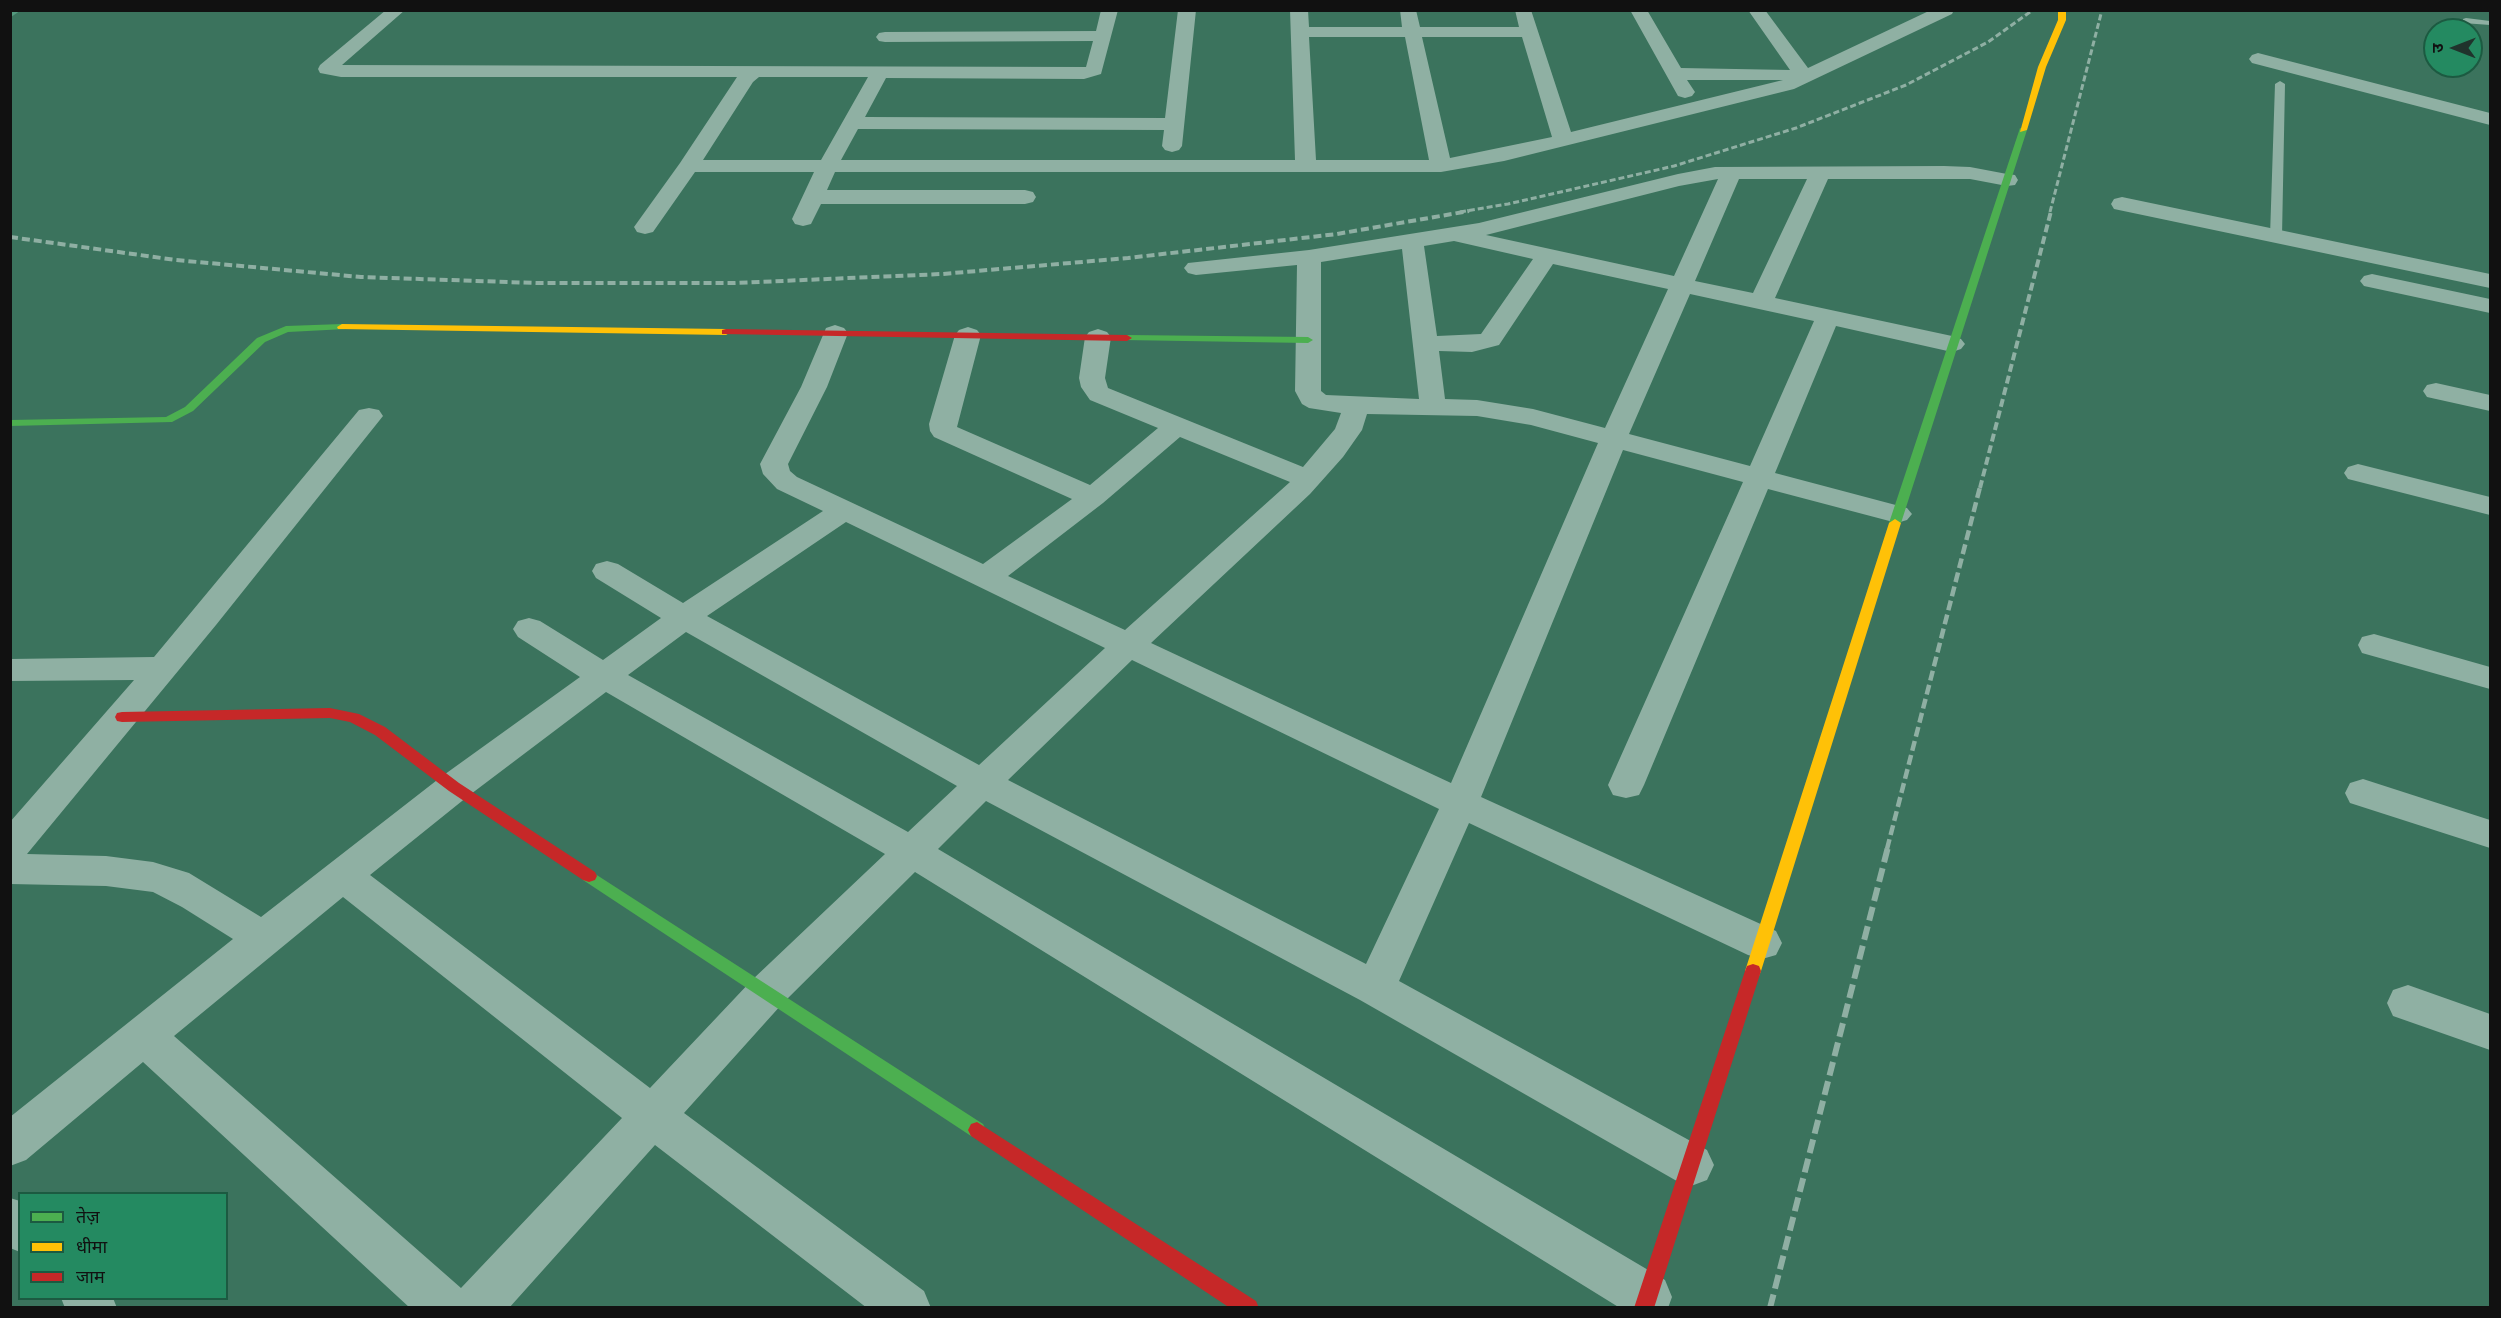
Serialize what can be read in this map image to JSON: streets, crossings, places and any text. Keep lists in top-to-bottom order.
{
  "legend": ["तेज़", "धीमा", "जाम"],
  "north": "left"
}
